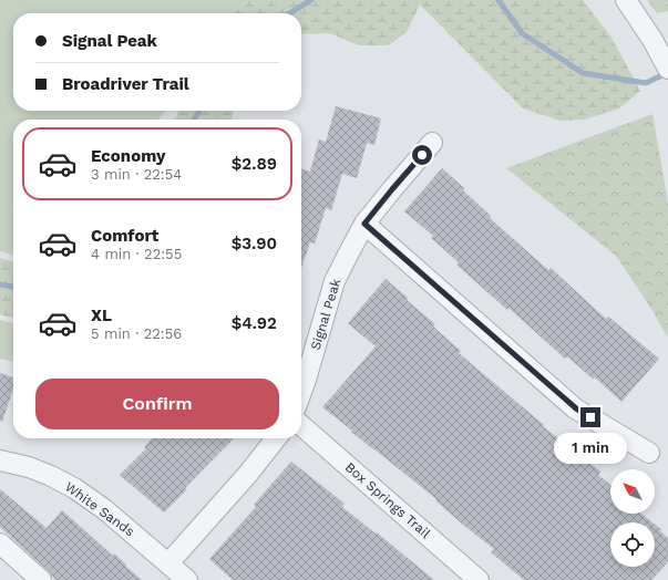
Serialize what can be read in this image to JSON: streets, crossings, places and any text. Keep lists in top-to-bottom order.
{
  "streets": {
    "street": ["Signal Peak", "Box Springs Trail", "White Sands"]
  },
  "north": "top left",
  "page": {
    "banner": ["Signal Peak", "Broadriver Trail"],
    "list": [
      {
        "name": "Economy",
        "note": "3 min · 22:54",
        "value": "$2.89"
      },
      {
        "name": "Comfort",
        "note": "4 min · 22:55",
        "value": "$3.90"
      },
      {
        "name": "XL",
        "note": "5 min · 22:56",
        "value": "$4.92"
      }
    ],
    "buttons": "Confirm",
    "bubble": "1 min"
  }
}
